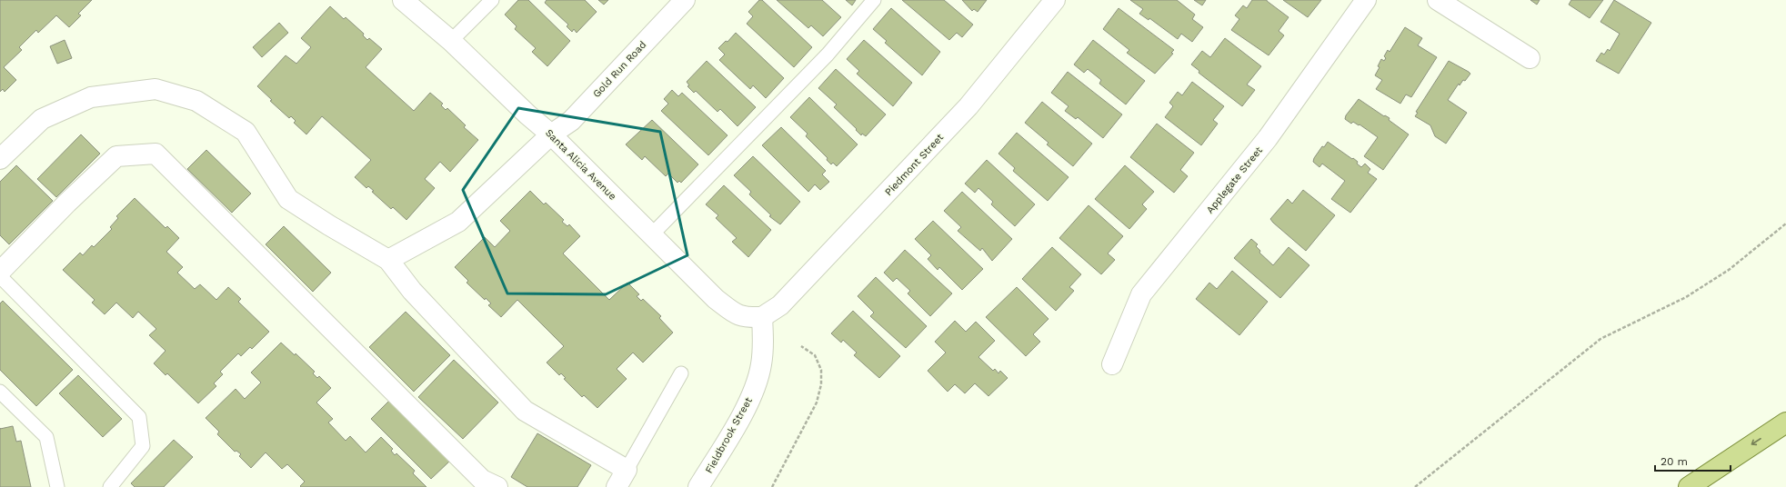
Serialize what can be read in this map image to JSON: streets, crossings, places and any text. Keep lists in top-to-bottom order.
{
  "streets": {
    "street": [
      "Gold Run Road",
      "Santa Alicia Avenue",
      "Piedmont Street",
      "Applegate Street",
      "Fieldbrook Street"
    ]
  },
  "crossings": [
    ["Gold Run Road", "Santa Alicia Avenue"],
    ["Santa Alicia Avenue", "Piedmont Street"],
    ["Santa Alicia Avenue", "Fieldbrook Street"],
    ["Piedmont Street", "Fieldbrook Street"]
  ],
  "scale_bar": "20 m"
}
